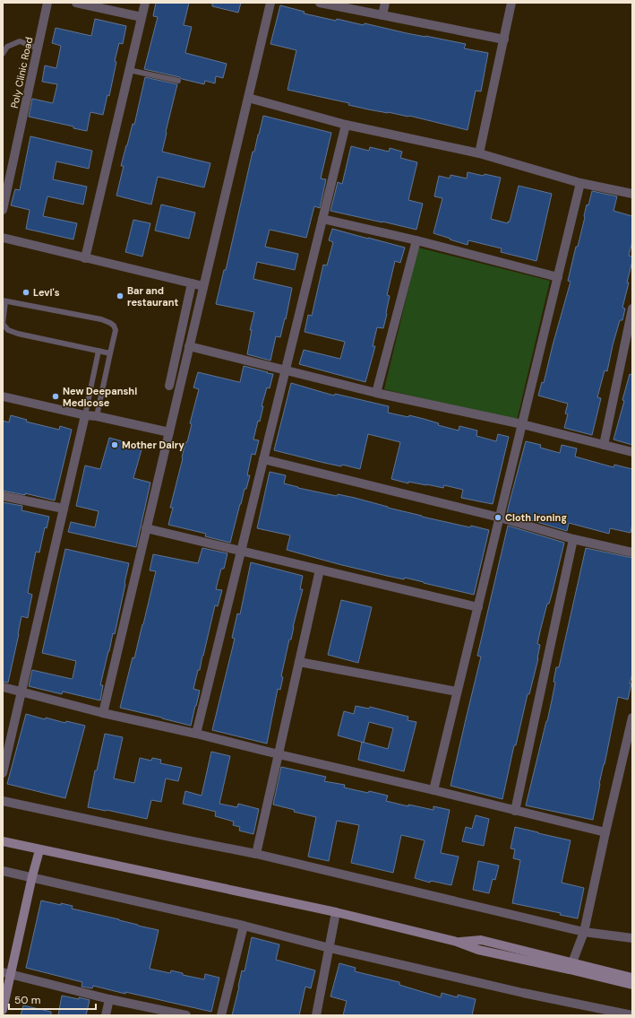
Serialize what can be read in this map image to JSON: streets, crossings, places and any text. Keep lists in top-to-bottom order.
{
  "streets": {
    "street": ["Poly Clinic Road"]
  },
  "places": [
    "Levi's",
    "Bar and restaurant",
    "New Deepanshi Medicose",
    "Mother Dairy",
    "Cloth Ironing"
  ],
  "scale_bar": "50 m"
}
